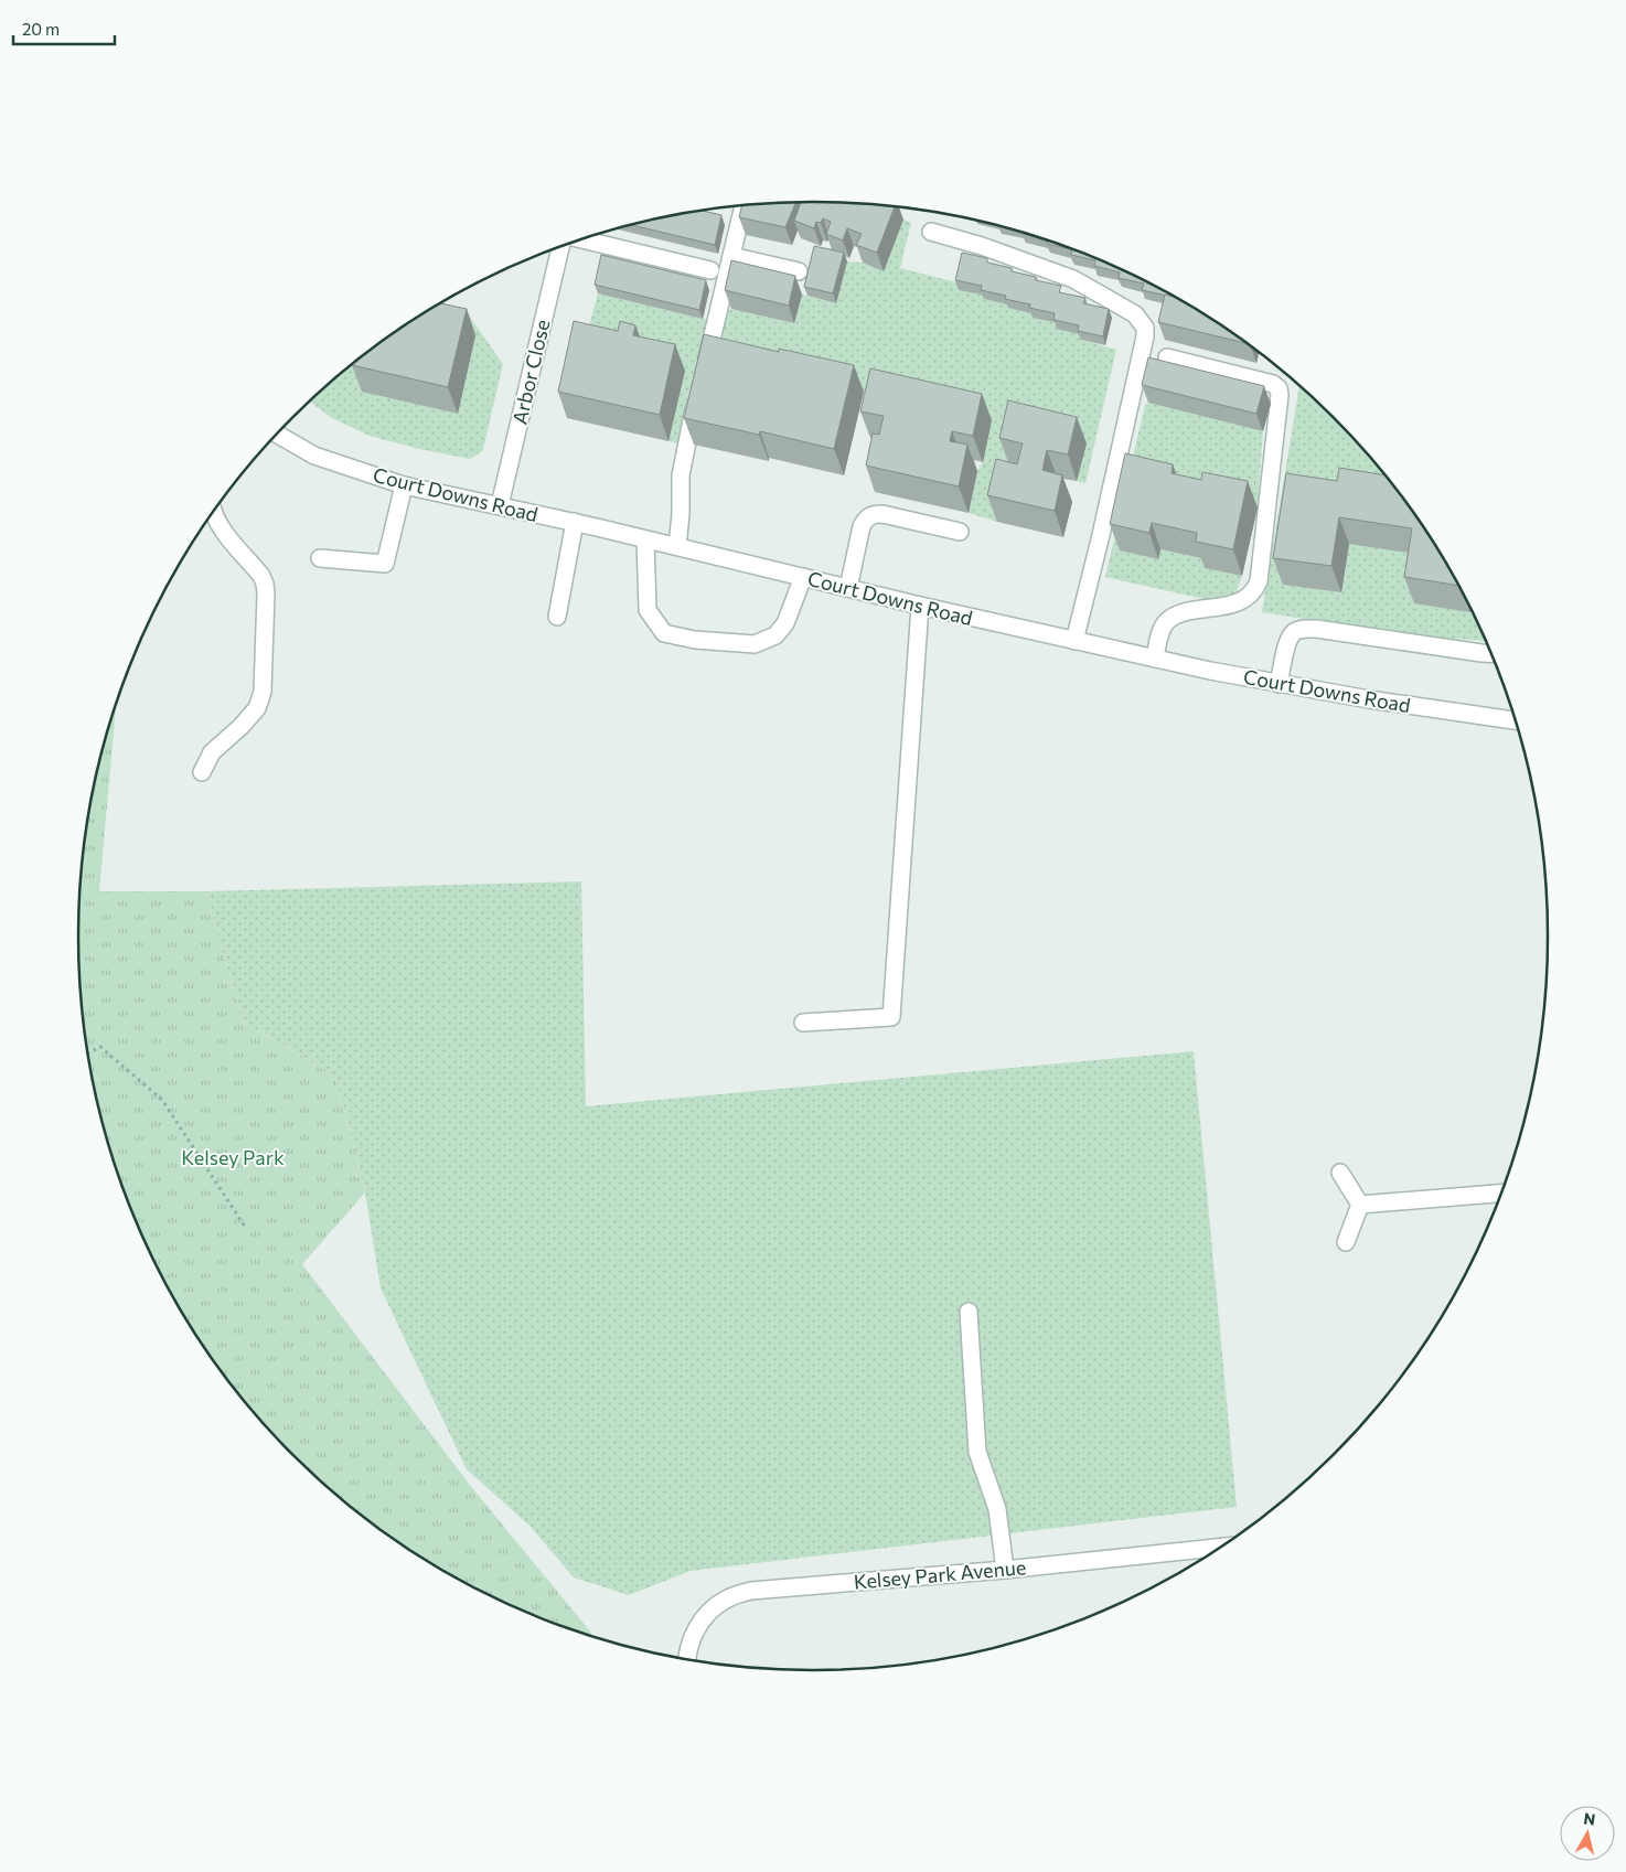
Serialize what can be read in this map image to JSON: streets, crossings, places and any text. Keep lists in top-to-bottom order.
{
  "streets": {
    "street": ["Arbor Close", "Court Downs Road", "Kelsey Park Avenue"]
  },
  "crossings": [
    ["Arbor Close", "Court Downs Road"]
  ],
  "parks": ["Kelsey Park"],
  "scale_bar": "20 m",
  "north": "top"
}
